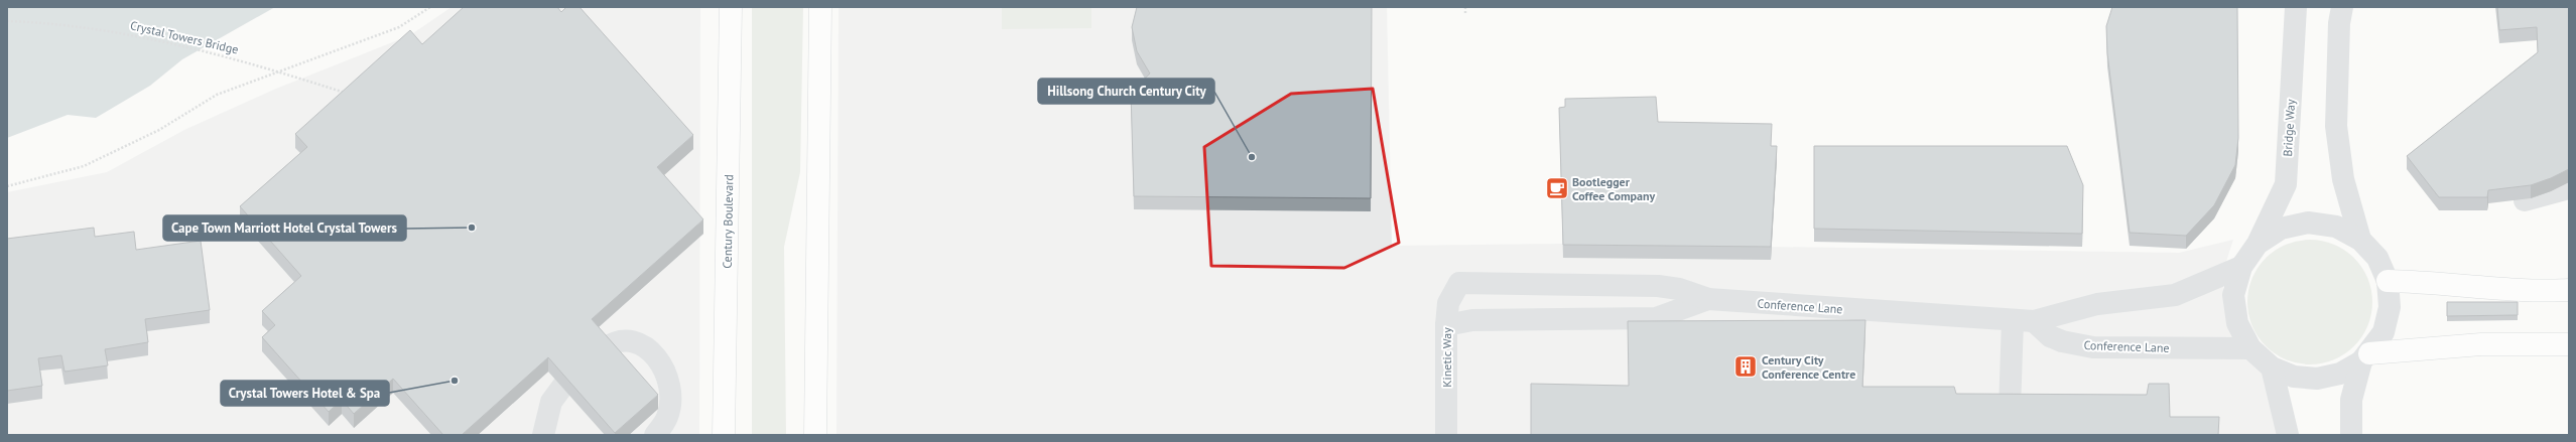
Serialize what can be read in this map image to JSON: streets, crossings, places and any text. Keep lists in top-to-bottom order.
{
  "streets": {
    "main road": ["Century Boulevard"],
    "lane": ["Bridge Way", "Conference Lane", "Kinetic Way"],
    "path": ["Crystal Towers Bridge"]
  },
  "crossings": [
    ["Bridge Way", "Conference Lane"],
    ["Conference Lane", "Kinetic Way"]
  ],
  "places": {
    "other": ["Hillsong Church Century City", "Cape Town Marriott Hotel Crystal Towers", "Crystal Towers Hotel & Spa"],
    "cafe": ["Bootlegger Coffee Company"],
    "building": ["Century City Conference Centre"]
  }
}
